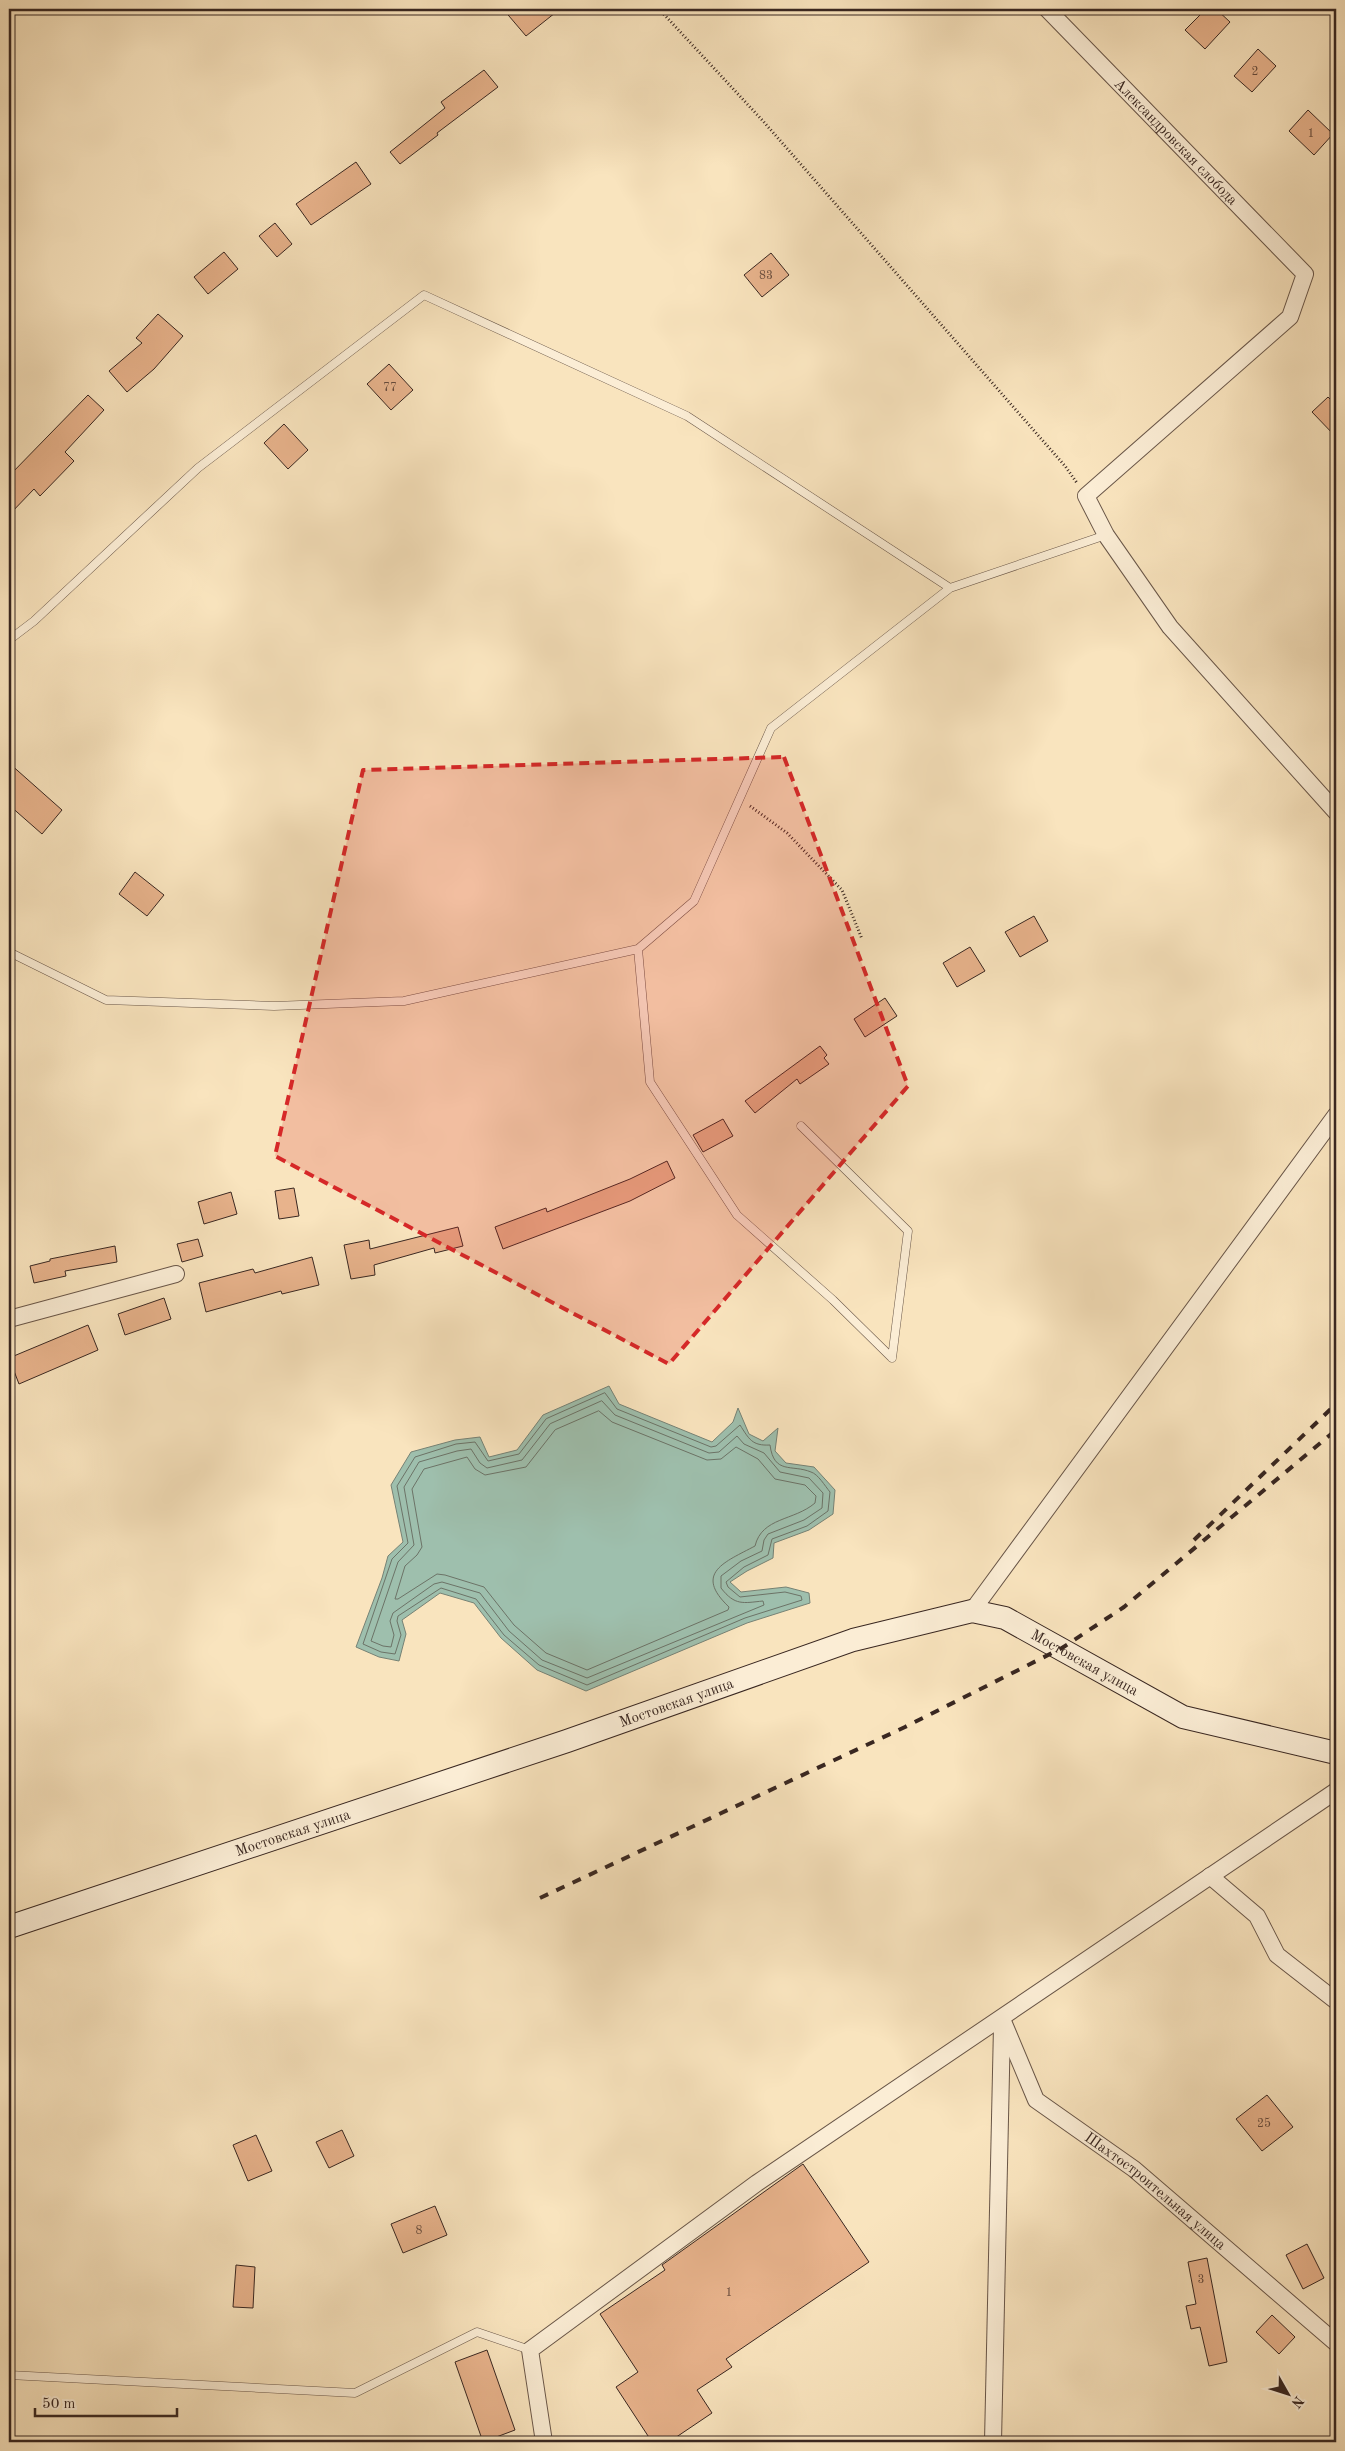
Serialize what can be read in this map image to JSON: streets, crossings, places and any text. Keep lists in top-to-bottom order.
{
  "streets": {
    "street": ["Александровская слобода", "Мостовская улица", "Шахтостроительная улица"]
  },
  "house_numbers": [
    "2",
    "1",
    "83",
    "77",
    "25",
    "8",
    "3",
    "1"
  ],
  "scale_bar": "50 m",
  "north": "bottom right"
}
